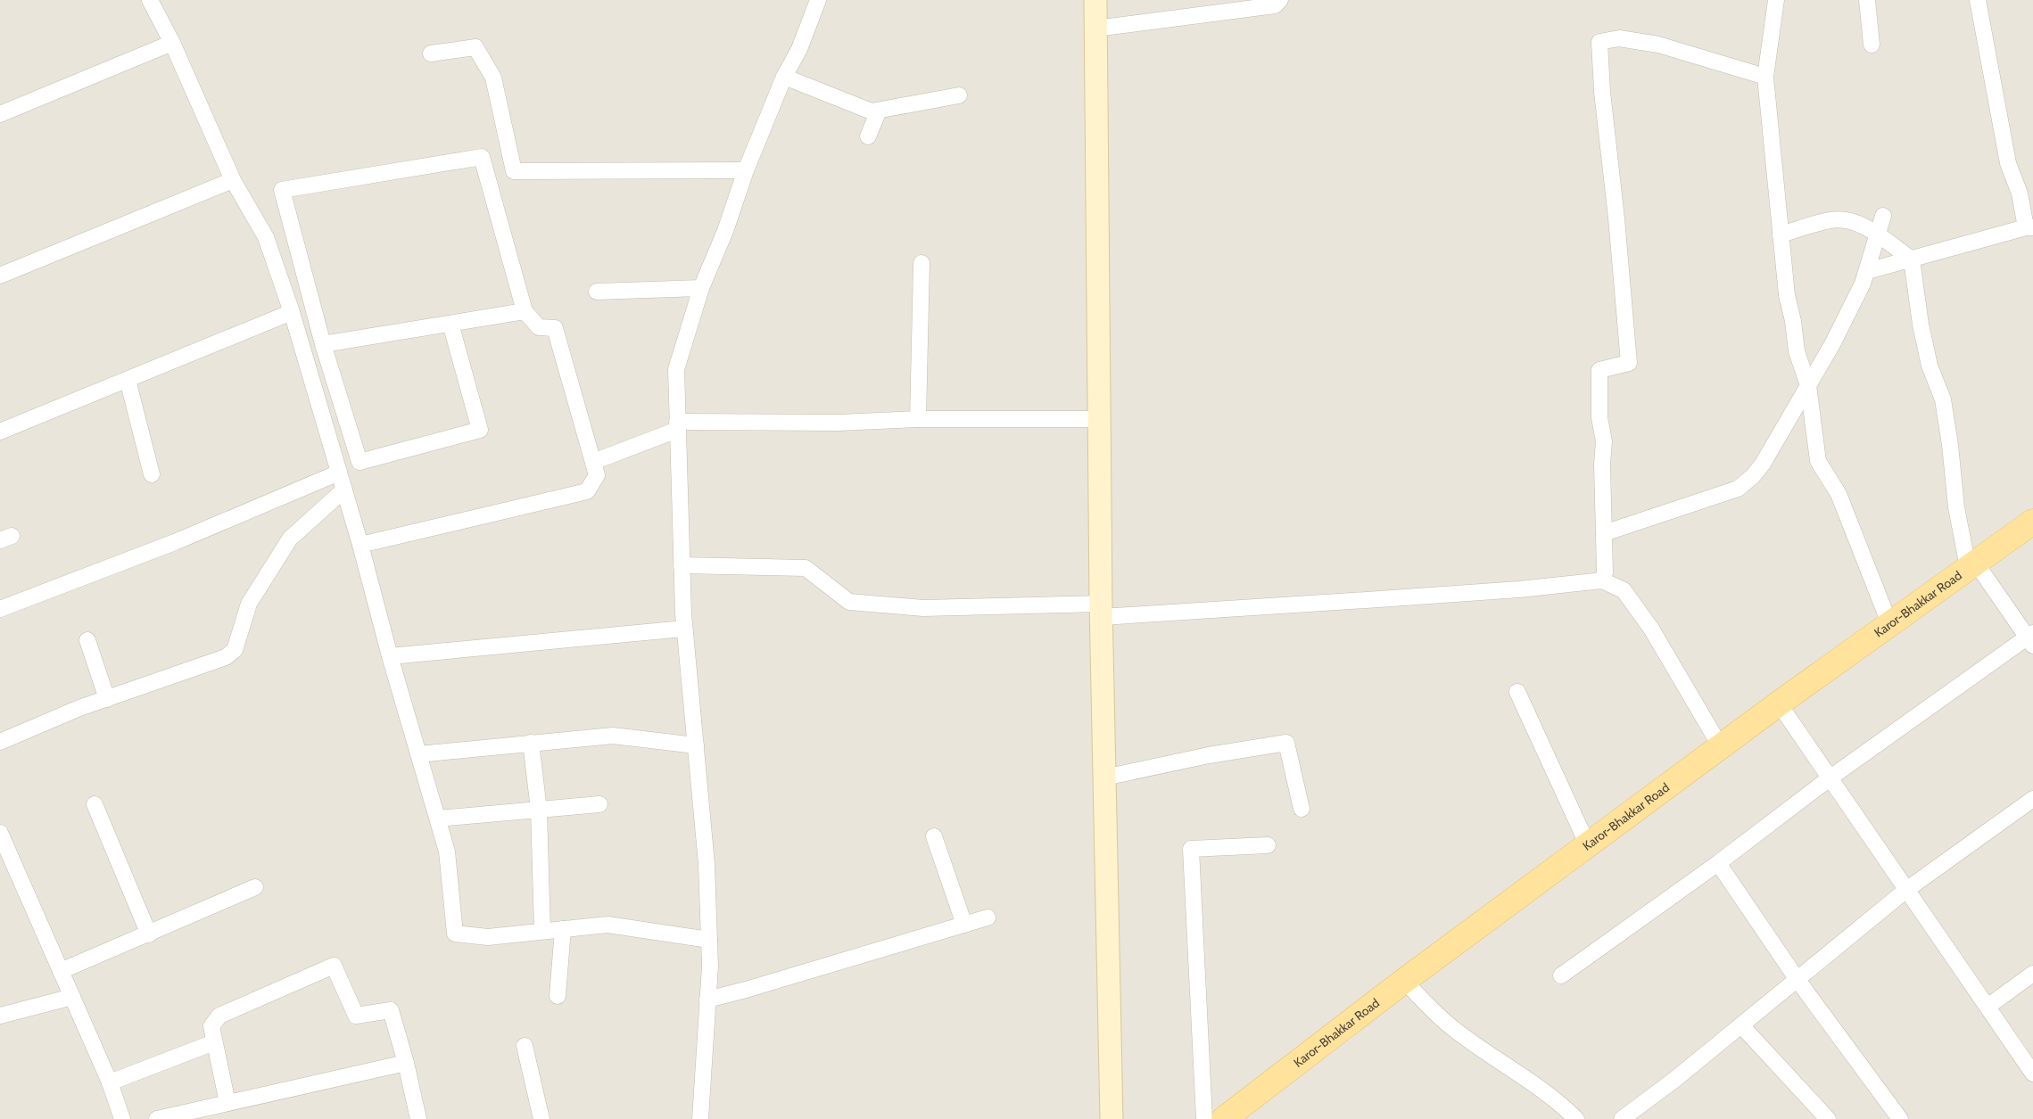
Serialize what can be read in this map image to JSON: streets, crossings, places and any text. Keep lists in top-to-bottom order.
{
  "streets": {
    "main road": ["Karor-Bhakkar Road"]
  }
}
